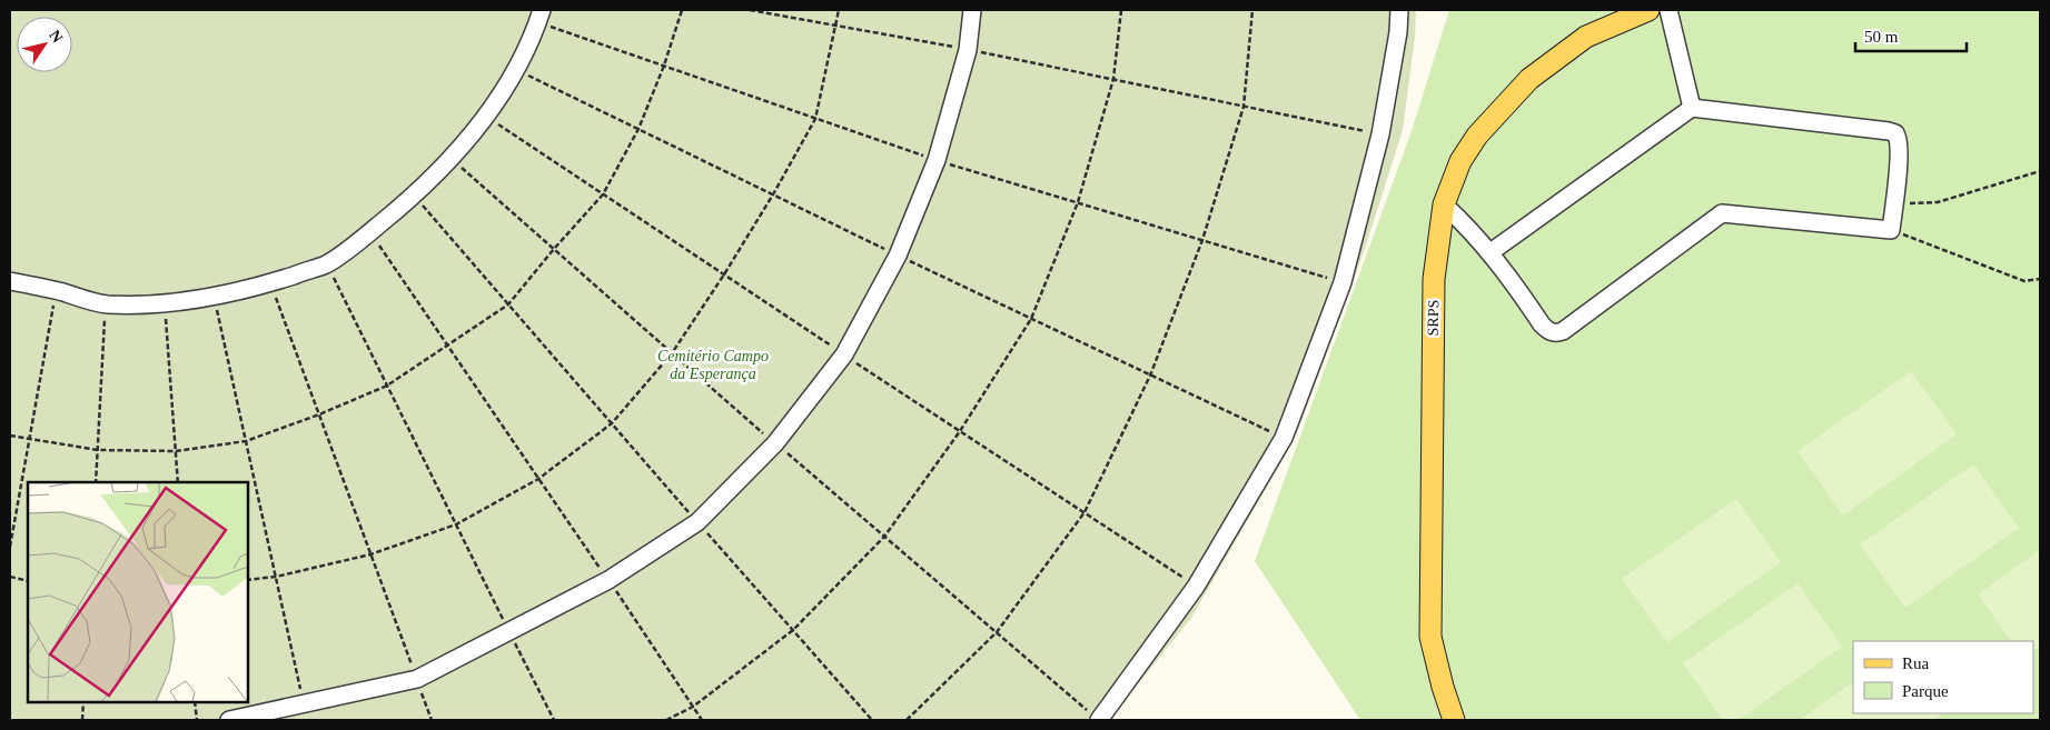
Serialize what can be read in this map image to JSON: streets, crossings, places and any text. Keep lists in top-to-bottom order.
{
  "streets": {
    "main road": ["SRPS"]
  },
  "parks": ["Cemitério Campo da Esperança"],
  "legend": ["Rua", "Parque"],
  "scale_bar": "50 m",
  "north": "top right"
}
